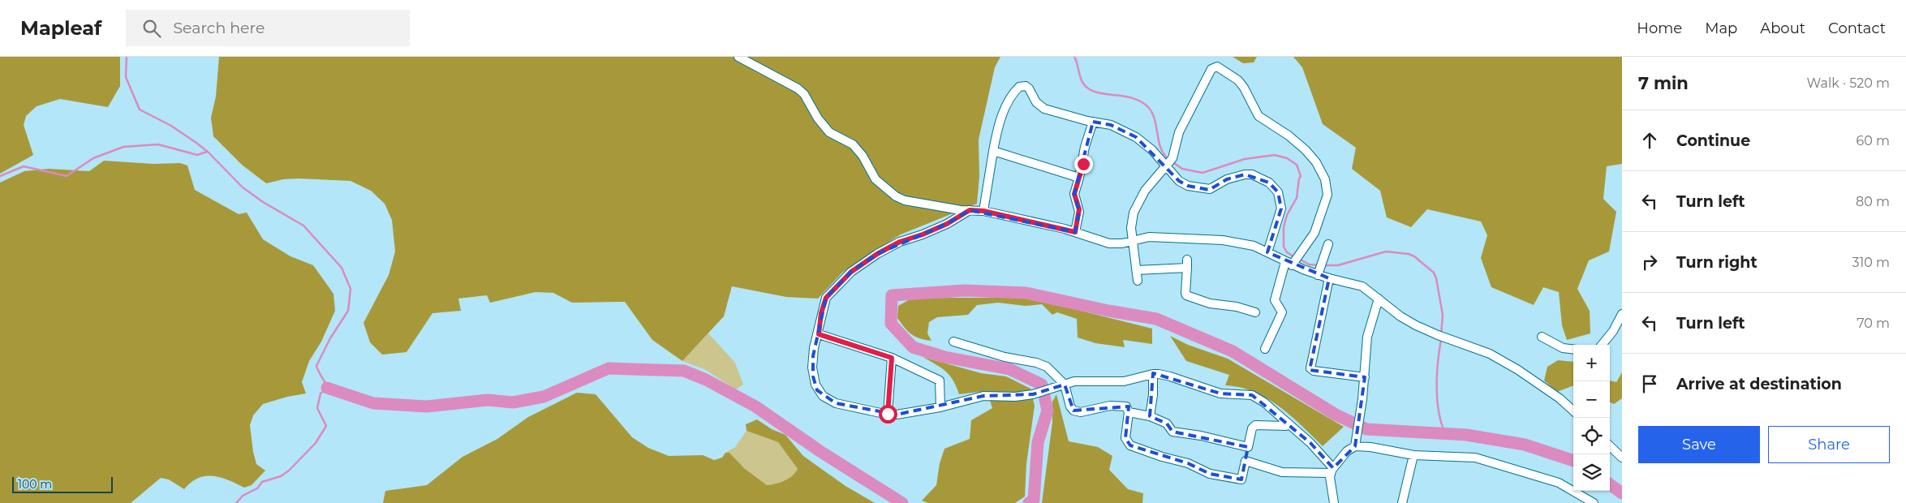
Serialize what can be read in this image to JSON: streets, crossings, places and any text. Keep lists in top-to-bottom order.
{
  "scale_bar": "100 m",
  "page": {
    "header": "Mapleaf",
    "search": "Search here",
    "nav": [
      "Home",
      "Map",
      "About",
      "Contact"
    ],
    "heading": ["7 min", "Walk · 520 m"],
    "list": [
      ["Continue", "60 m"],
      ["Turn left", "80 m"],
      ["Turn right", "310 m"],
      ["Turn left", "70 m"],
      "Arrive at destination"
    ],
    "map_buttons": ["+", "−"],
    "buttons": ["Save", "Share"],
    "scale": "100 m"
  }
}
